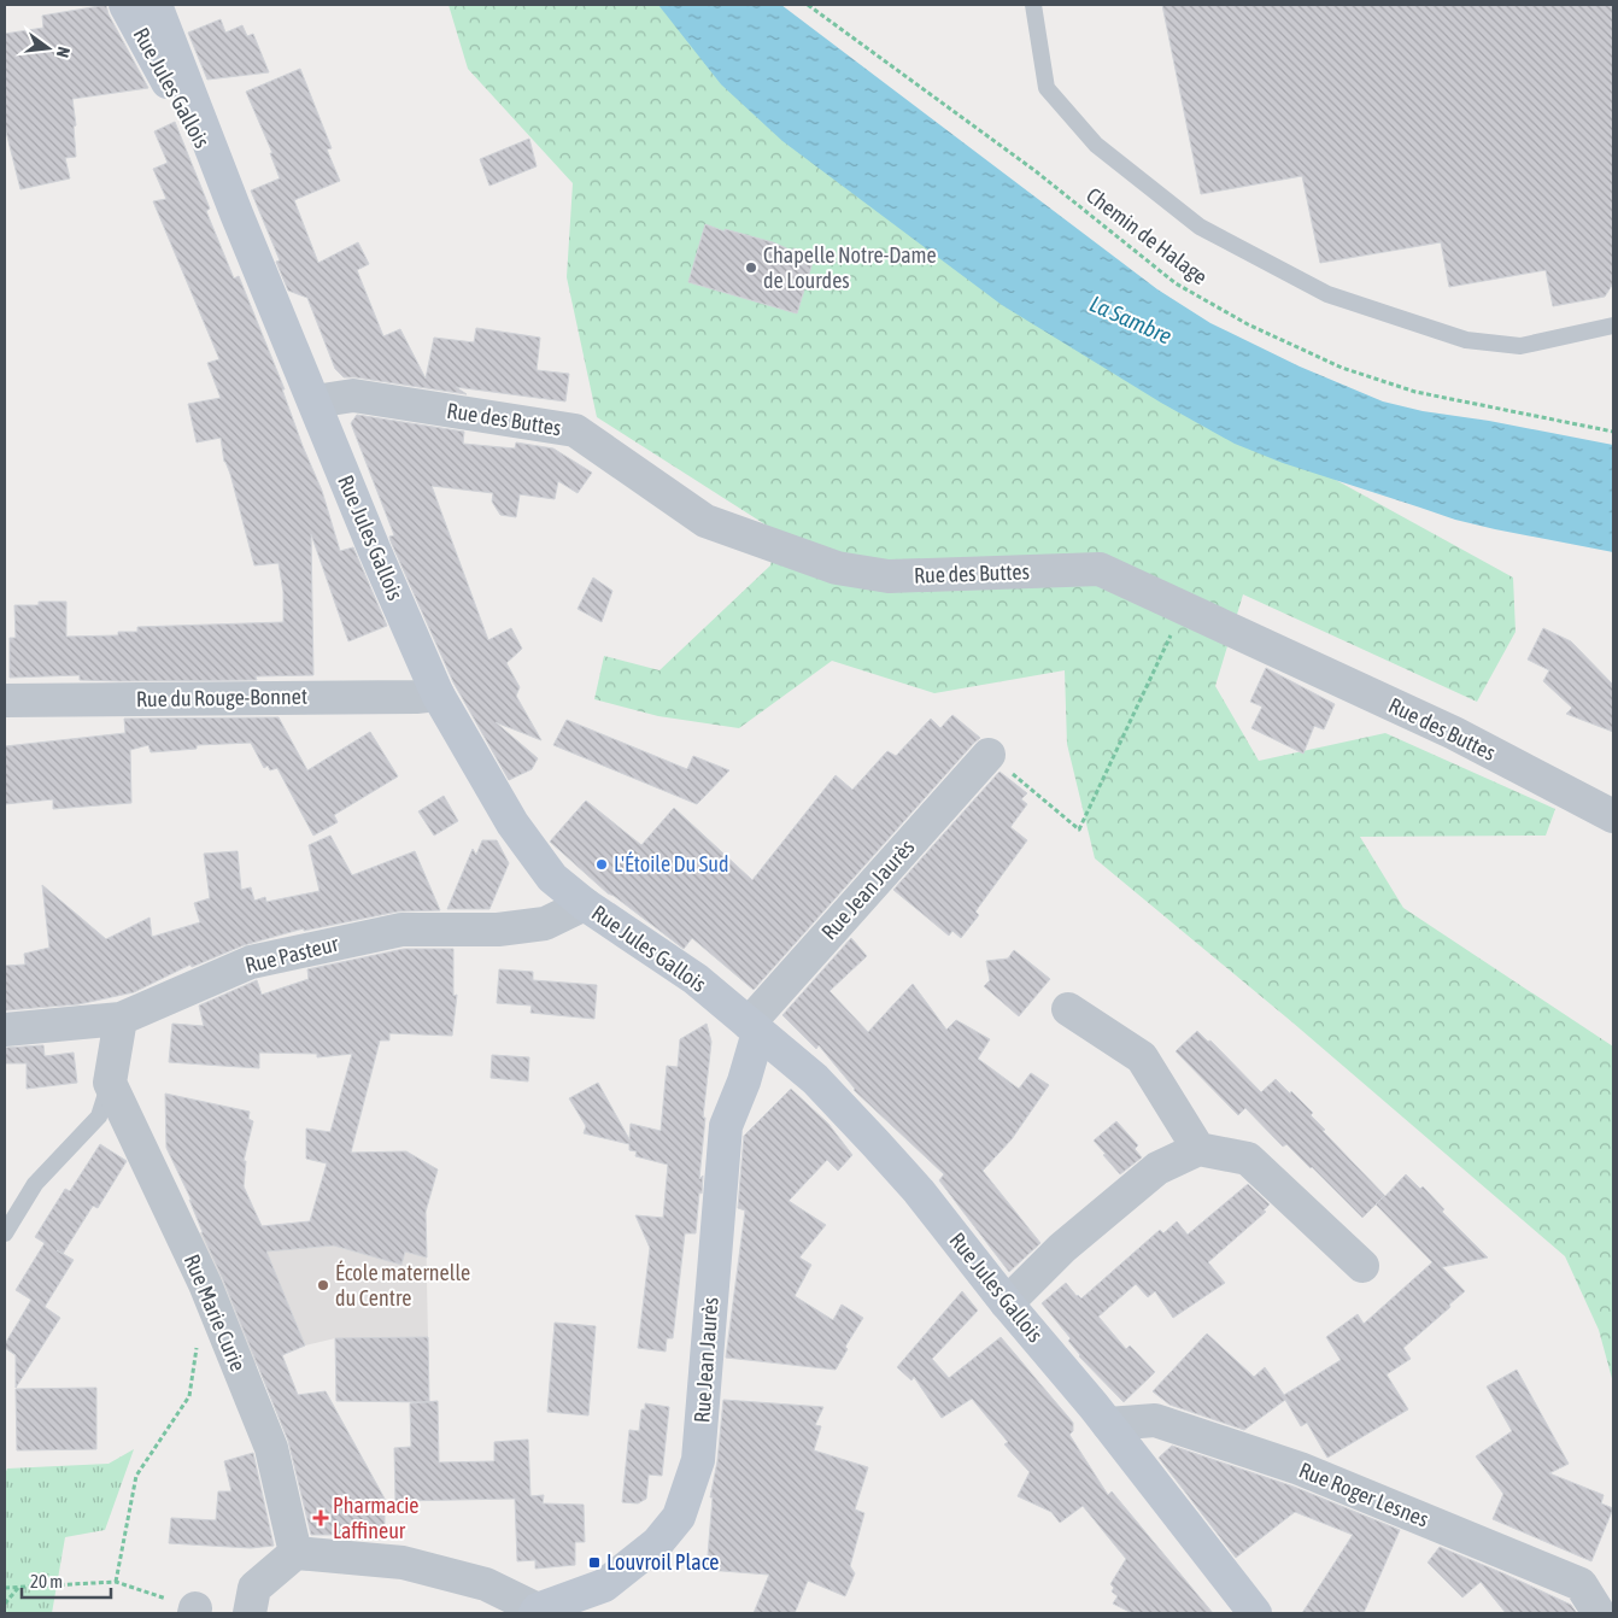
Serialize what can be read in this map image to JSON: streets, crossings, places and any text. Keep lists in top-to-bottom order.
{
  "streets": {
    "street": [
      "Rue Jules Gallois",
      "Rue des Buttes",
      "Rue du Rouge-Bonnet",
      "Rue Jean Jaurès",
      "Rue Pasteur",
      "Rue Marie Curie",
      "Rue Roger Lesnes"
    ],
    "path": ["Chemin de Halage"]
  },
  "crossings": [
    ["Rue Jules Gallois", "Rue des Buttes"],
    ["Rue Jules Gallois", "Rue du Rouge-Bonnet"],
    ["Rue Jules Gallois", "Rue Jean Jaurès"],
    ["Rue Jules Gallois", "Rue Pasteur"],
    ["Rue Jules Gallois", "Rue Roger Lesnes"]
  ],
  "water": ["La Sambre"],
  "places": {
    "other": ["Chapelle Notre-Dame de Lourdes", "L'Étoile Du Sud", "École maternelle du Centre"],
    "health": ["Pharmacie Laffineur"],
    "transit": ["Louvroil Place"]
  },
  "scale_bar": "20 m",
  "north": "right"
}
